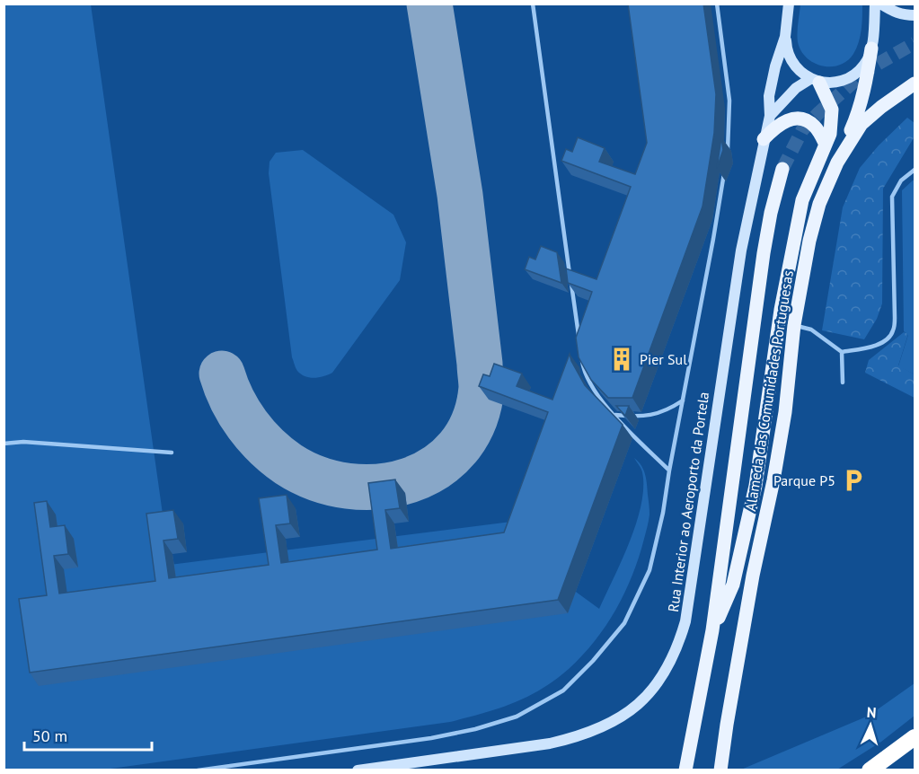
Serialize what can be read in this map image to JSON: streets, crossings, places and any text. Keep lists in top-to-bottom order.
{
  "streets": {
    "main road": ["Alameda das Comunidades Portuguesas"],
    "street": ["Rua Interior ao Aeroporto da Portela"]
  },
  "places": {
    "building": ["Pier Sul"],
    "parking": ["Parque P5"]
  },
  "scale_bar": "50 m",
  "north": "top"
}
